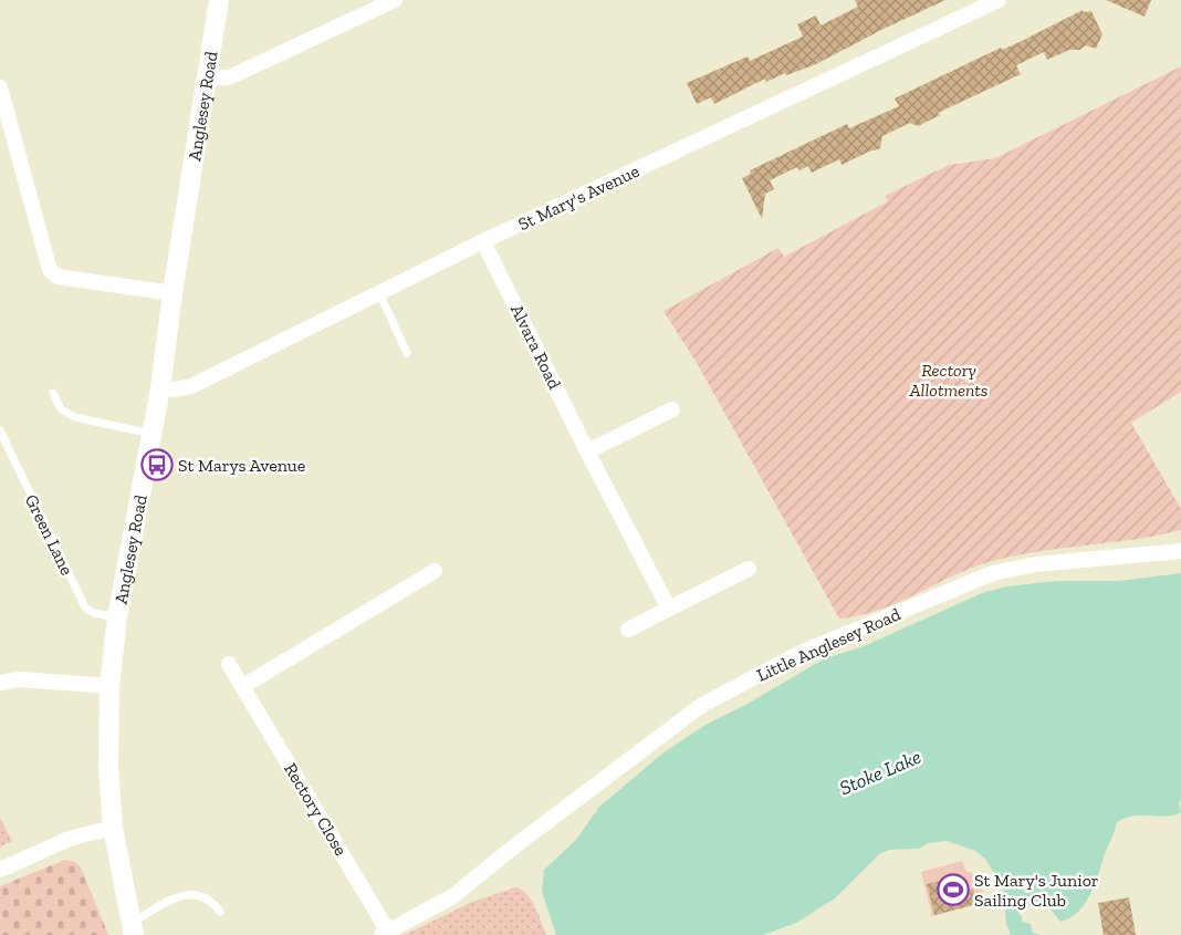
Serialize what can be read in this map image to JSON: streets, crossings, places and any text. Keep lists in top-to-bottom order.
{
  "streets": {
    "street": [
      "Anglesey Road",
      "St Mary's Avenue",
      "Alvara Road",
      "Little Anglesey Road",
      "Rectory Close"
    ],
    "lane": ["Green Lane"]
  },
  "crossings": [
    ["Anglesey Road", "St Mary's Avenue"],
    ["Anglesey Road", "Green Lane"],
    ["St Mary's Avenue", "Alvara Road"],
    ["Little Anglesey Road", "Rectory Close"]
  ],
  "water": ["Stoke Lake"],
  "parks": ["Rectory Allotments"],
  "places": {
    "bus stop": ["St Marys Avenue"],
    "sports": ["St Mary's Junior Sailing Club"]
  }
}
